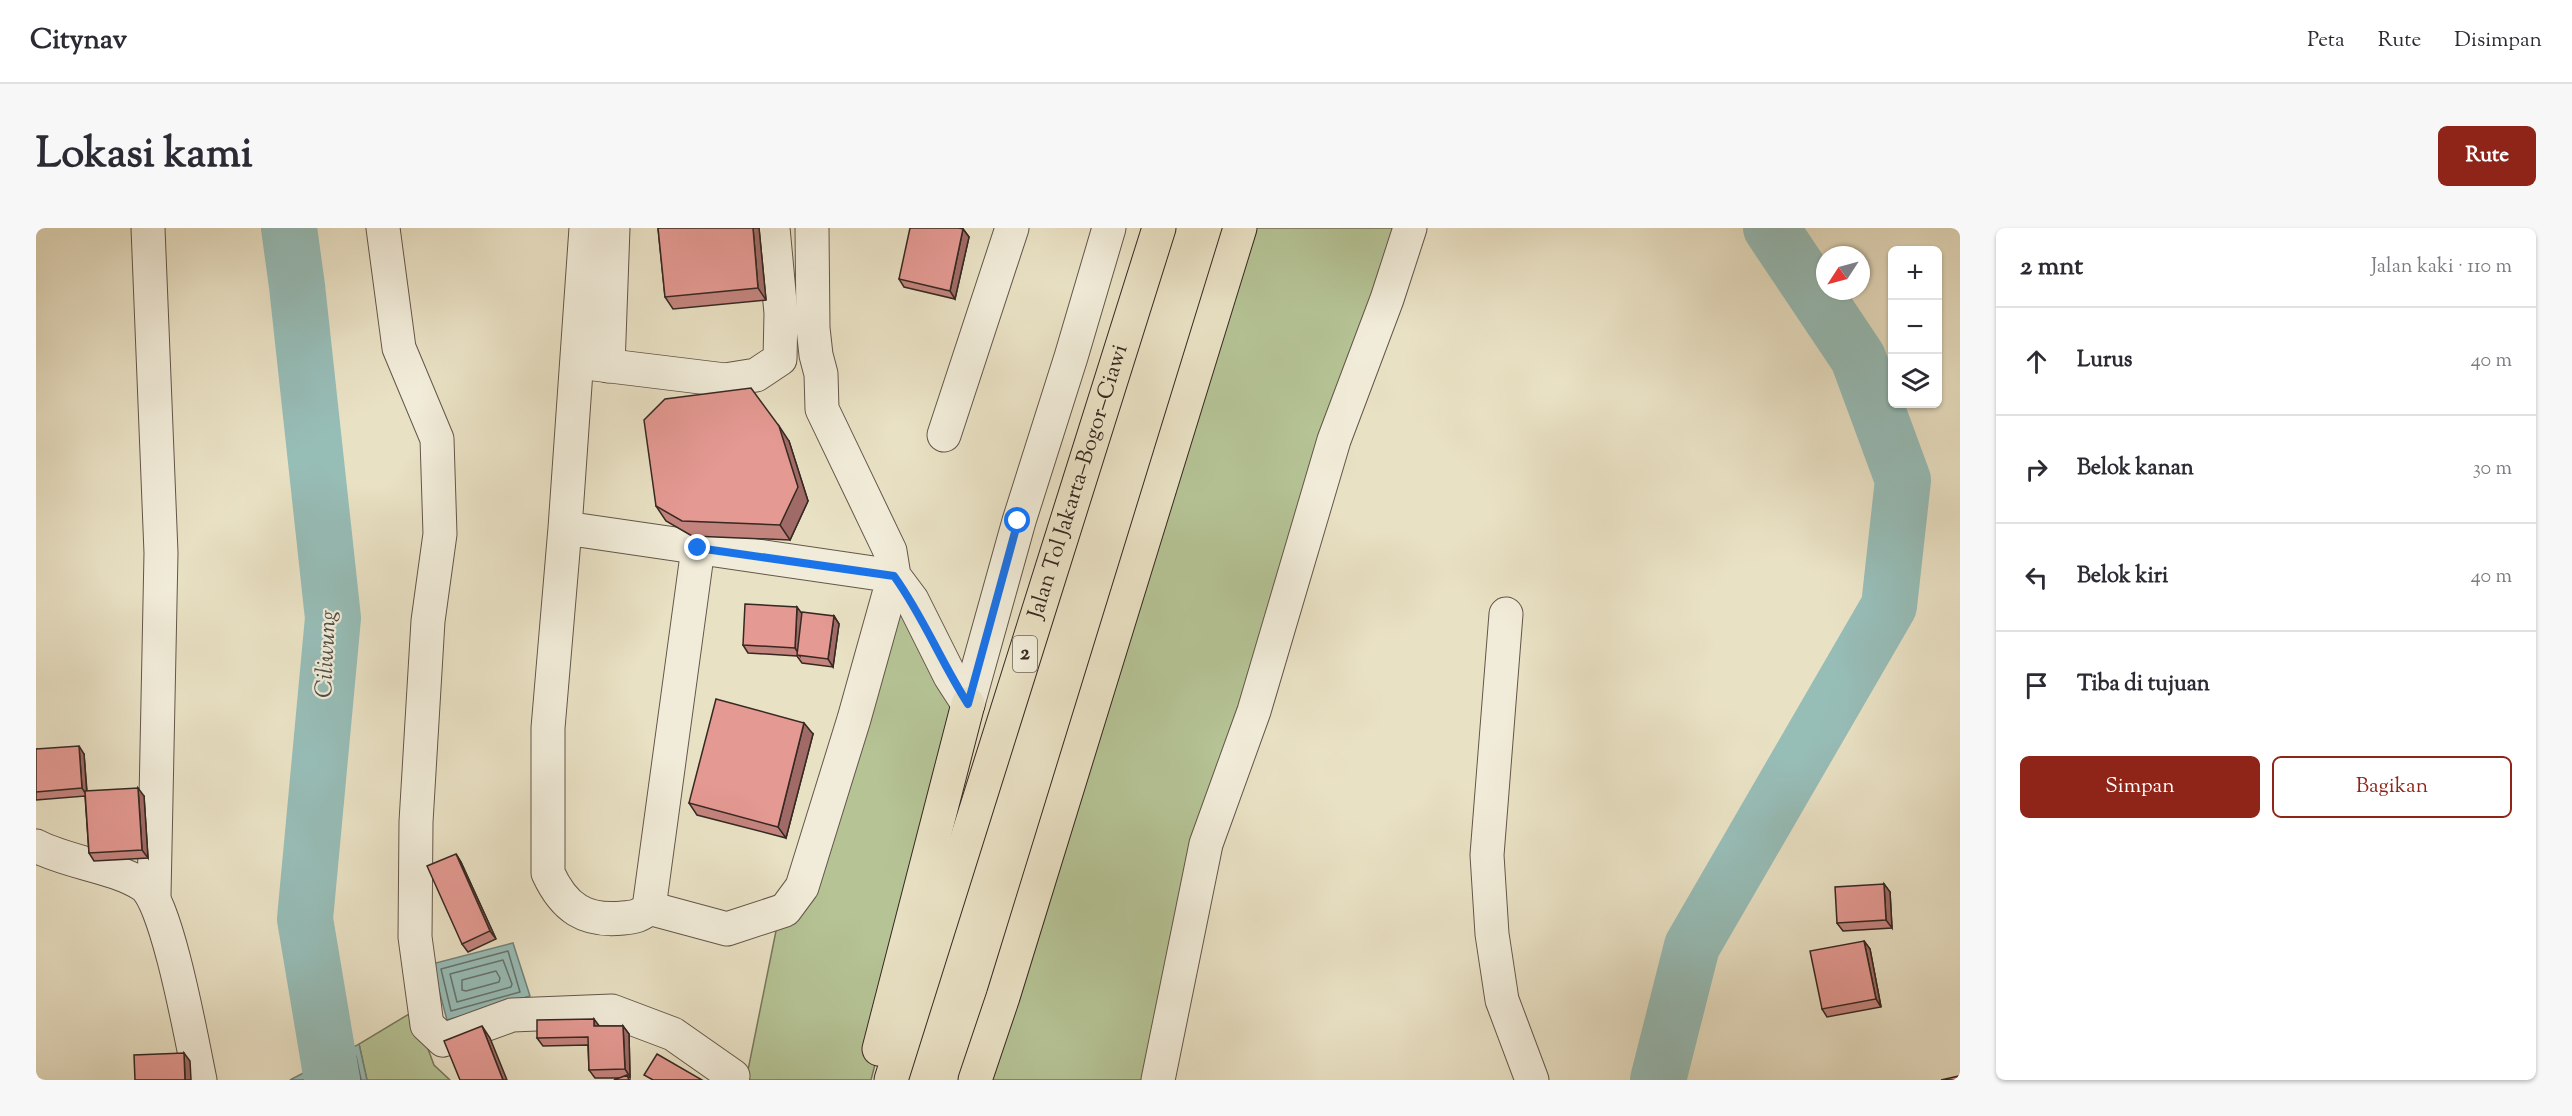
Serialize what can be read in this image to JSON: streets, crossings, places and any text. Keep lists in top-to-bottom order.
{
  "streets": {
    "highway": ["Jalan Tol Jakarta–Bogor–Ciawi", "2"]
  },
  "water": ["Ciliwung"],
  "north": "bottom left",
  "page": {
    "header": "Citynav",
    "nav": ["Peta", "Rute", "Disimpan"],
    "title": "Lokasi kami",
    "buttons": [
      "Rute",
      ["Simpan", "Bagikan"]
    ],
    "heading": ["2 mnt", "Jalan kaki · 110 m"],
    "map_buttons": ["+", "−"],
    "list": [
      ["Lurus", "40 m"],
      ["Belok kanan", "30 m"],
      ["Belok kiri", "40 m"],
      "Tiba di tujuan"
    ]
  }
}
